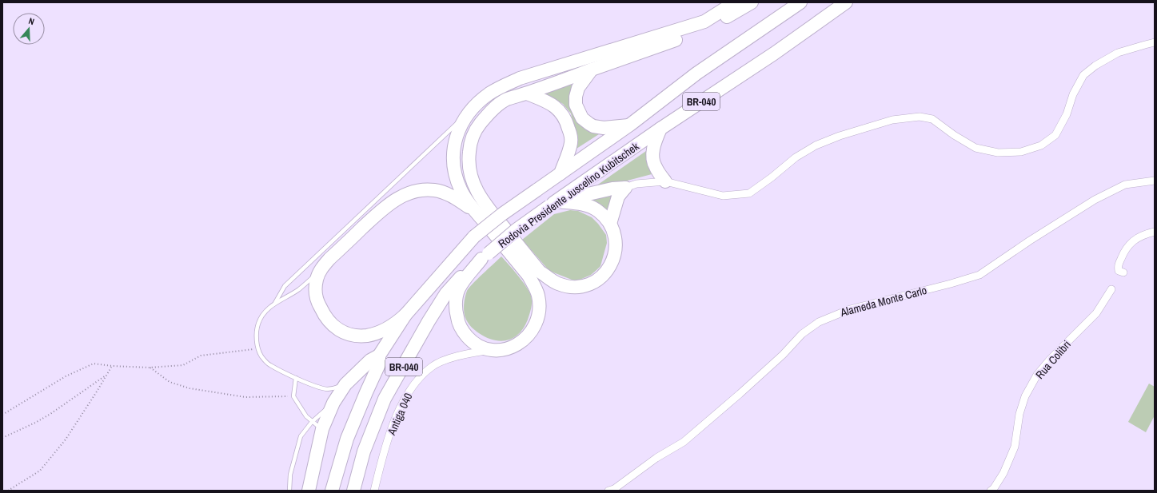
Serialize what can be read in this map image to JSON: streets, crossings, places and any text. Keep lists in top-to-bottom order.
{
  "streets": {
    "highway": ["BR-040", "Rodovia Presidente Juscelino Kubitschek"],
    "street": ["Alameda Monte Carlo", "Rua Colibri", "Antiga 040"]
  },
  "north": "top"
}
